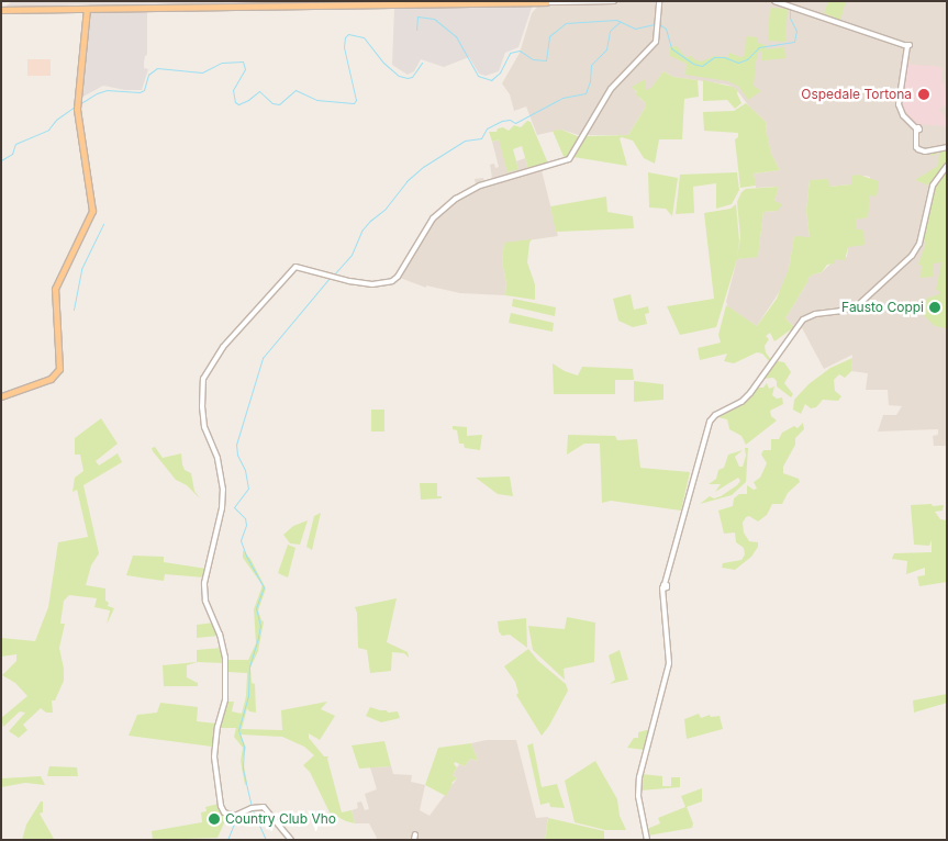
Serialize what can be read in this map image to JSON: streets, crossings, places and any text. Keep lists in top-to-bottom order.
{
  "places": ["Ospedale Tortona", "Fausto Coppi", "Country Club Vho"]
}
